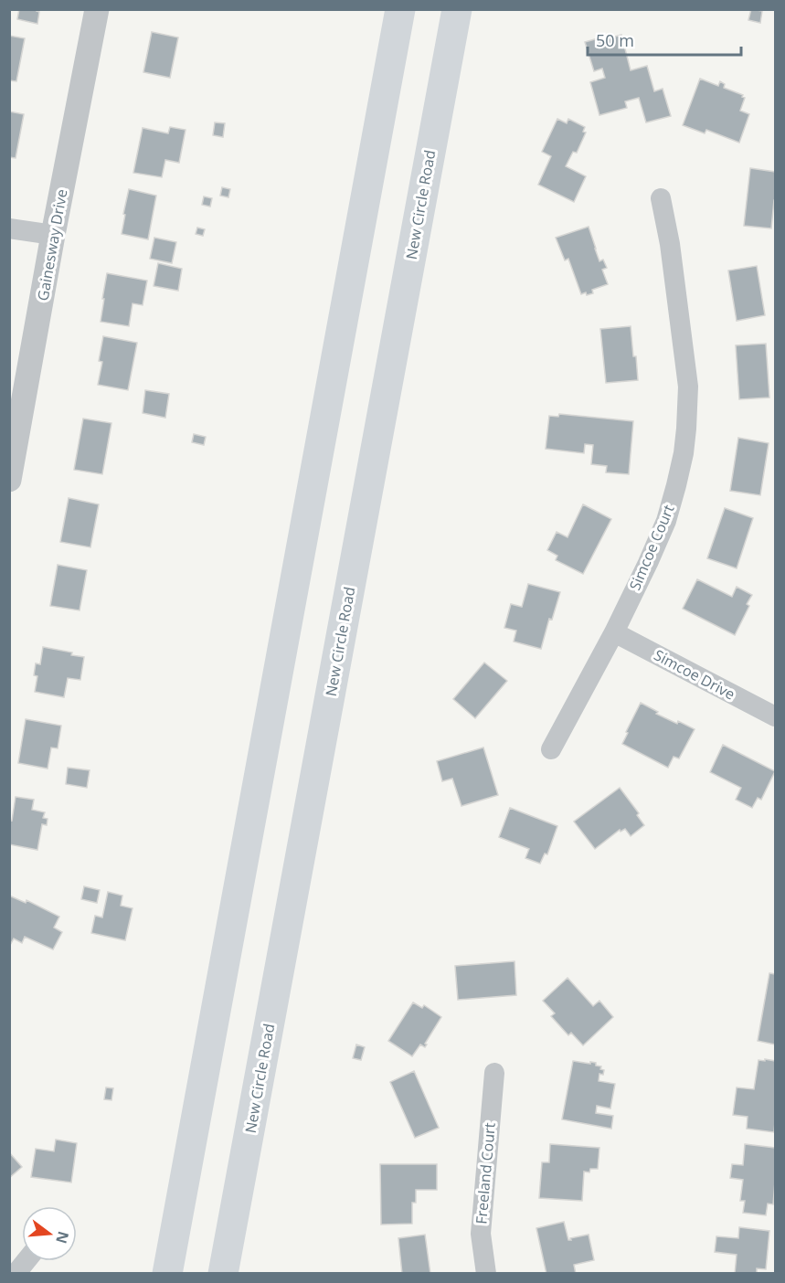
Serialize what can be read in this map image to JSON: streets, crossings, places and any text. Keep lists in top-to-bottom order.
{
  "streets": {
    "highway": ["New Circle Road"],
    "street": [
      "Gainesway Drive",
      "Simcoe Court",
      "Simcoe Drive",
      "Freeland Court"
    ]
  },
  "crossings": [
    ["Simcoe Court", "Simcoe Drive"]
  ],
  "scale_bar": "50 m",
  "north": "right"
}
